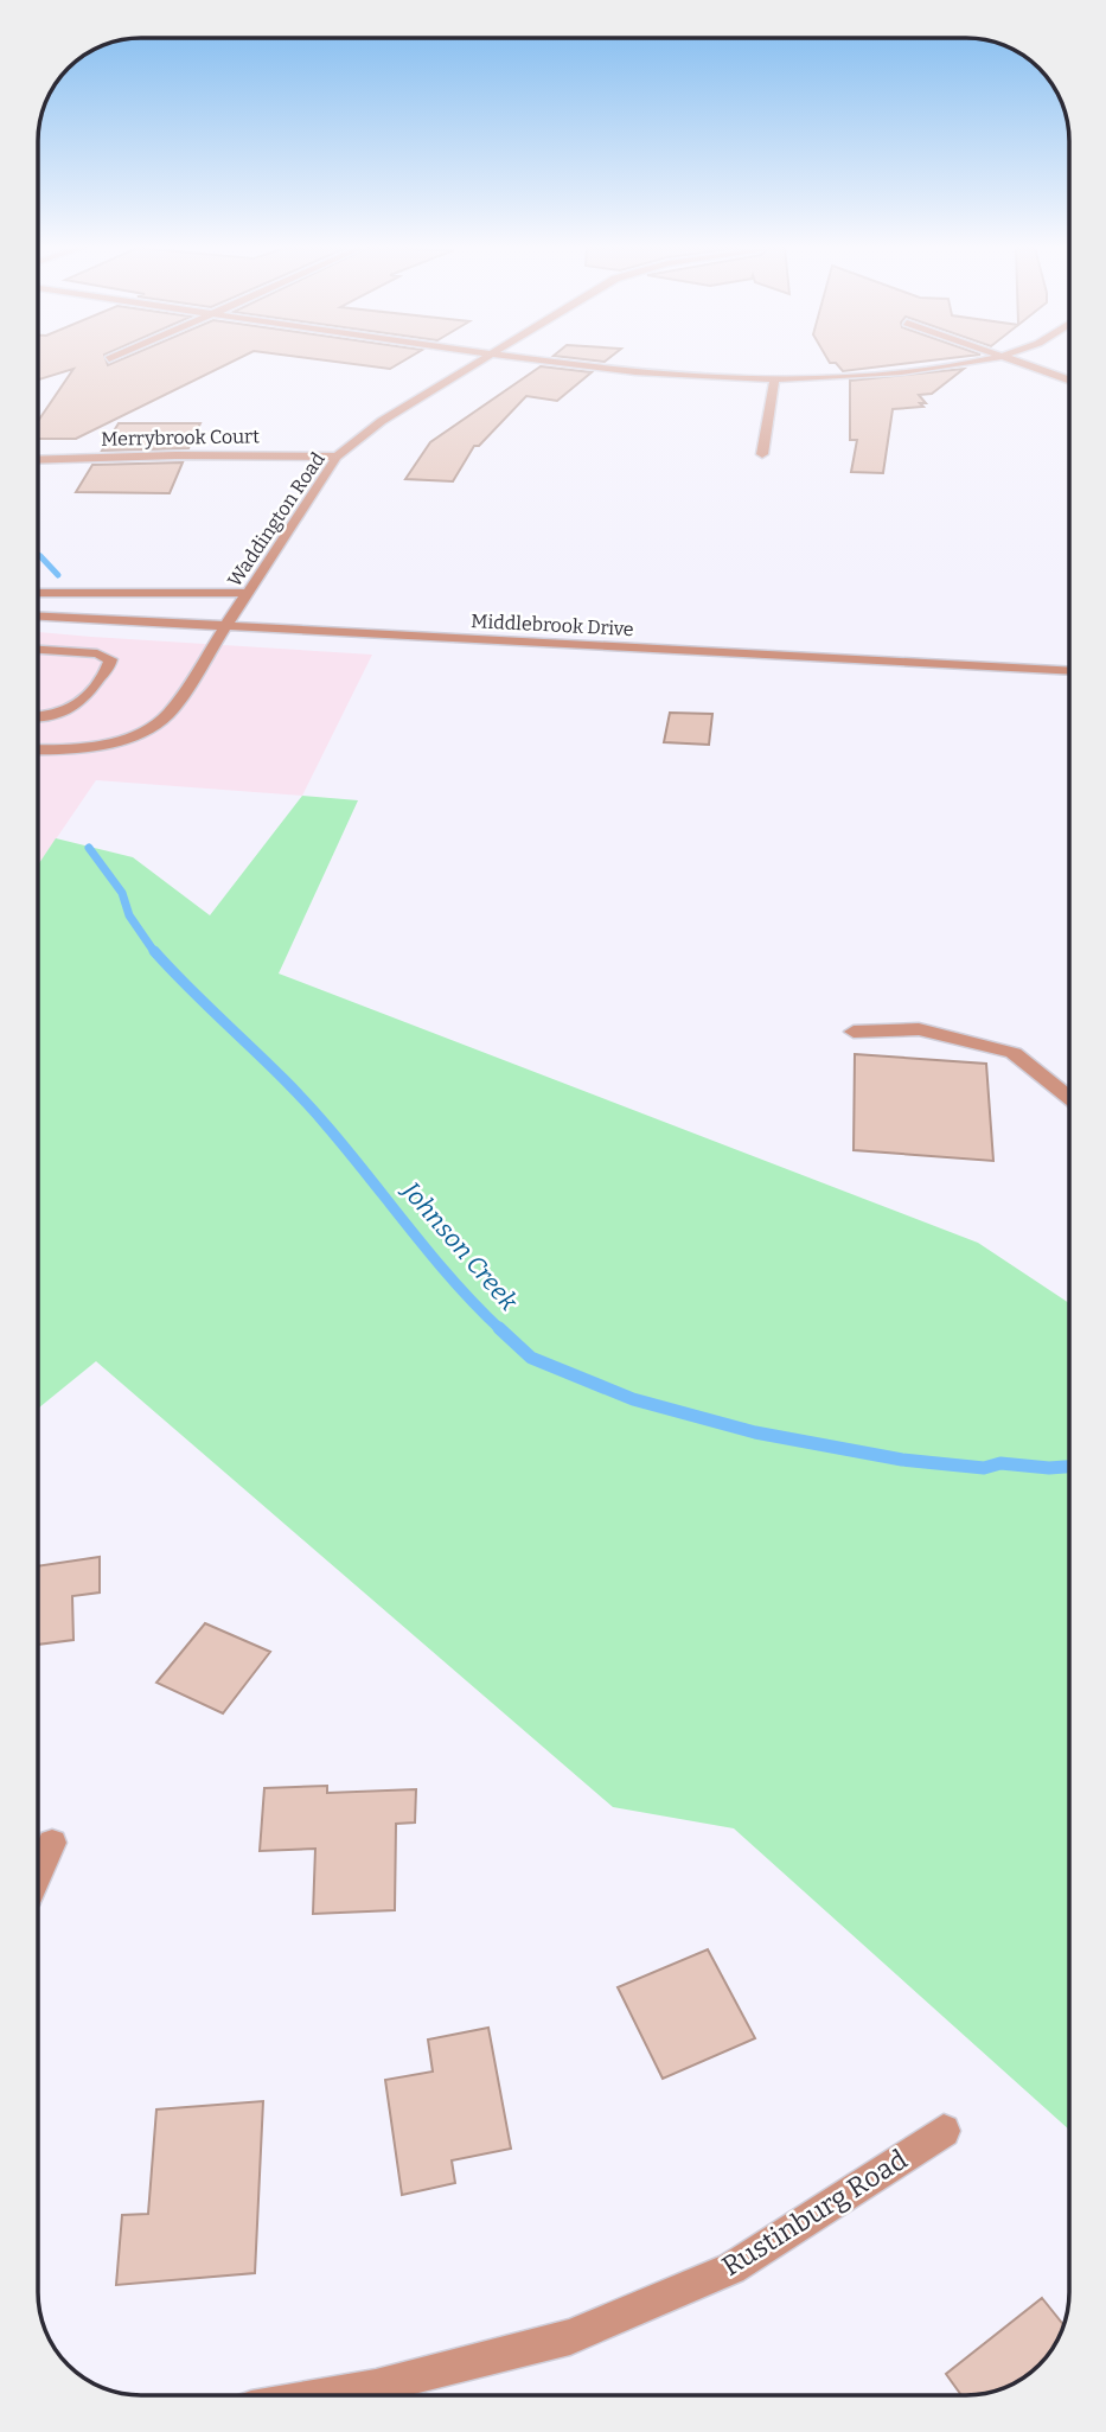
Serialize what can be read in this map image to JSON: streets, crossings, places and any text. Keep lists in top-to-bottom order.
{
  "streets": {
    "street": [
      "Merrybrook Court",
      "Waddington Road",
      "Middlebrook Drive",
      "Rustinburg Road"
    ]
  },
  "crossings": [
    ["Merrybrook Court", "Waddington Road"],
    ["Waddington Road", "Middlebrook Drive"]
  ],
  "water": ["Johnson Creek"]
}
